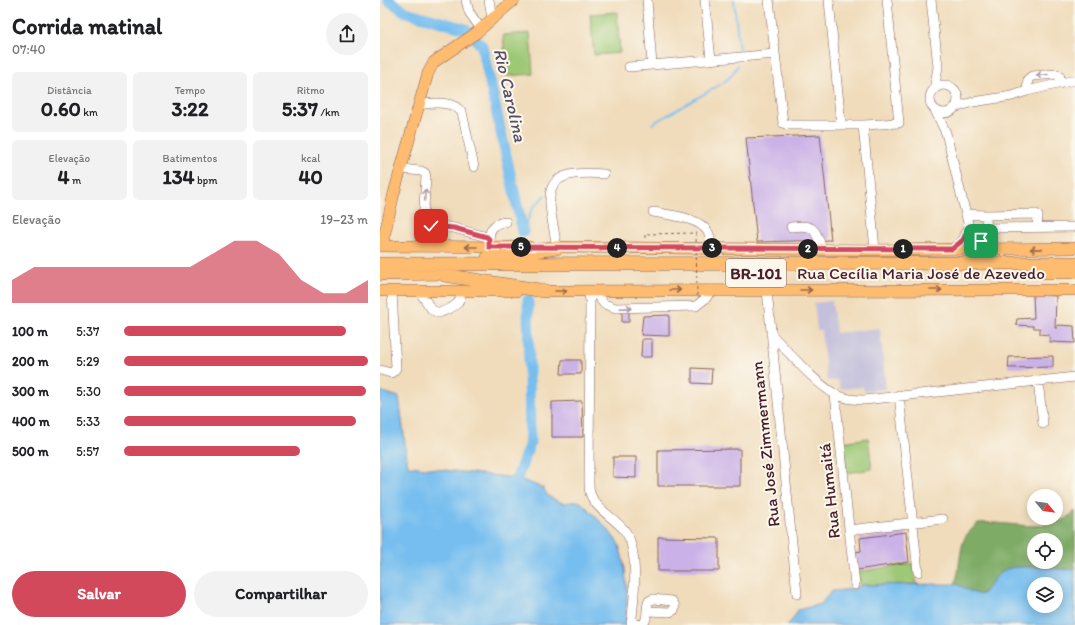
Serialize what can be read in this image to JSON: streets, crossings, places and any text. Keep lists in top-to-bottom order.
{
  "streets": {
    "highway": ["BR-101"],
    "main road": ["Rua Cecília Maria José de Azevedo"],
    "street": ["Rua José Zimmermann", "Rua Humaitá"]
  },
  "crossings": [
    ["Rua Cecília Maria José de Azevedo", "Rua José Zimmermann"]
  ],
  "water": ["Rio Carolina"],
  "north": "bottom right",
  "page": {
    "heading": ["Corrida matinal", "07:40"],
    "stats": [
      ["Distância", "0.60 km"],
      ["Tempo", "3:22"],
      ["Ritmo", "5:37 /km"],
      ["Elevação", "4 m"],
      ["Batimentos", "134 bpm"],
      ["kcal", "40"]
    ],
    "chart": ["Elevação", "19–23 m"],
    "pins": [
      "5",
      "3",
      "4",
      "1",
      "2"
    ],
    "list": [
      {
        "name": "100 m",
        "note": "5:37"
      },
      {
        "name": "200 m",
        "note": "5:29"
      },
      {
        "name": "300 m",
        "note": "5:30"
      },
      {
        "name": "400 m",
        "note": "5:33"
      },
      {
        "name": "500 m",
        "note": "5:57"
      }
    ],
    "buttons": ["Salvar", "Compartilhar"]
  }
}
